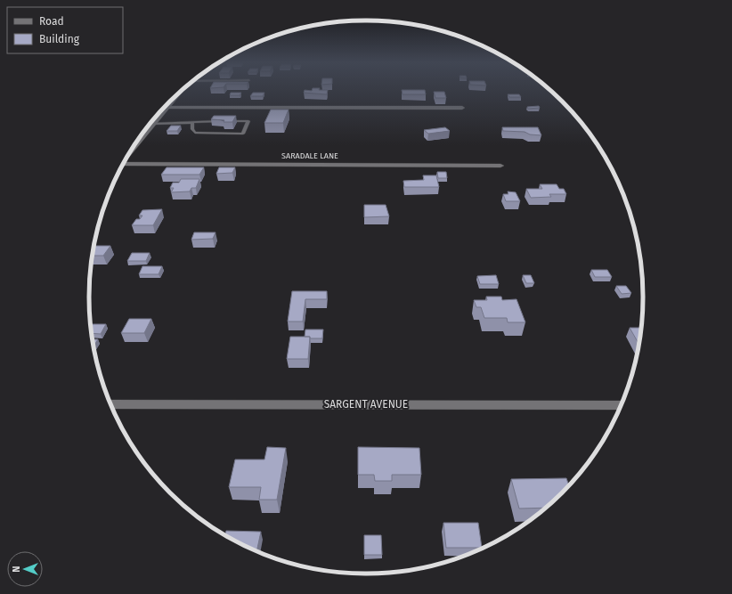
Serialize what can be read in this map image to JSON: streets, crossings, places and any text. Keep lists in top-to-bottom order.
{
  "streets": {
    "street": ["SARADALE LANE", "SARGENT AVENUE"]
  },
  "legend": ["Road", "Building"],
  "north": "left"
}
